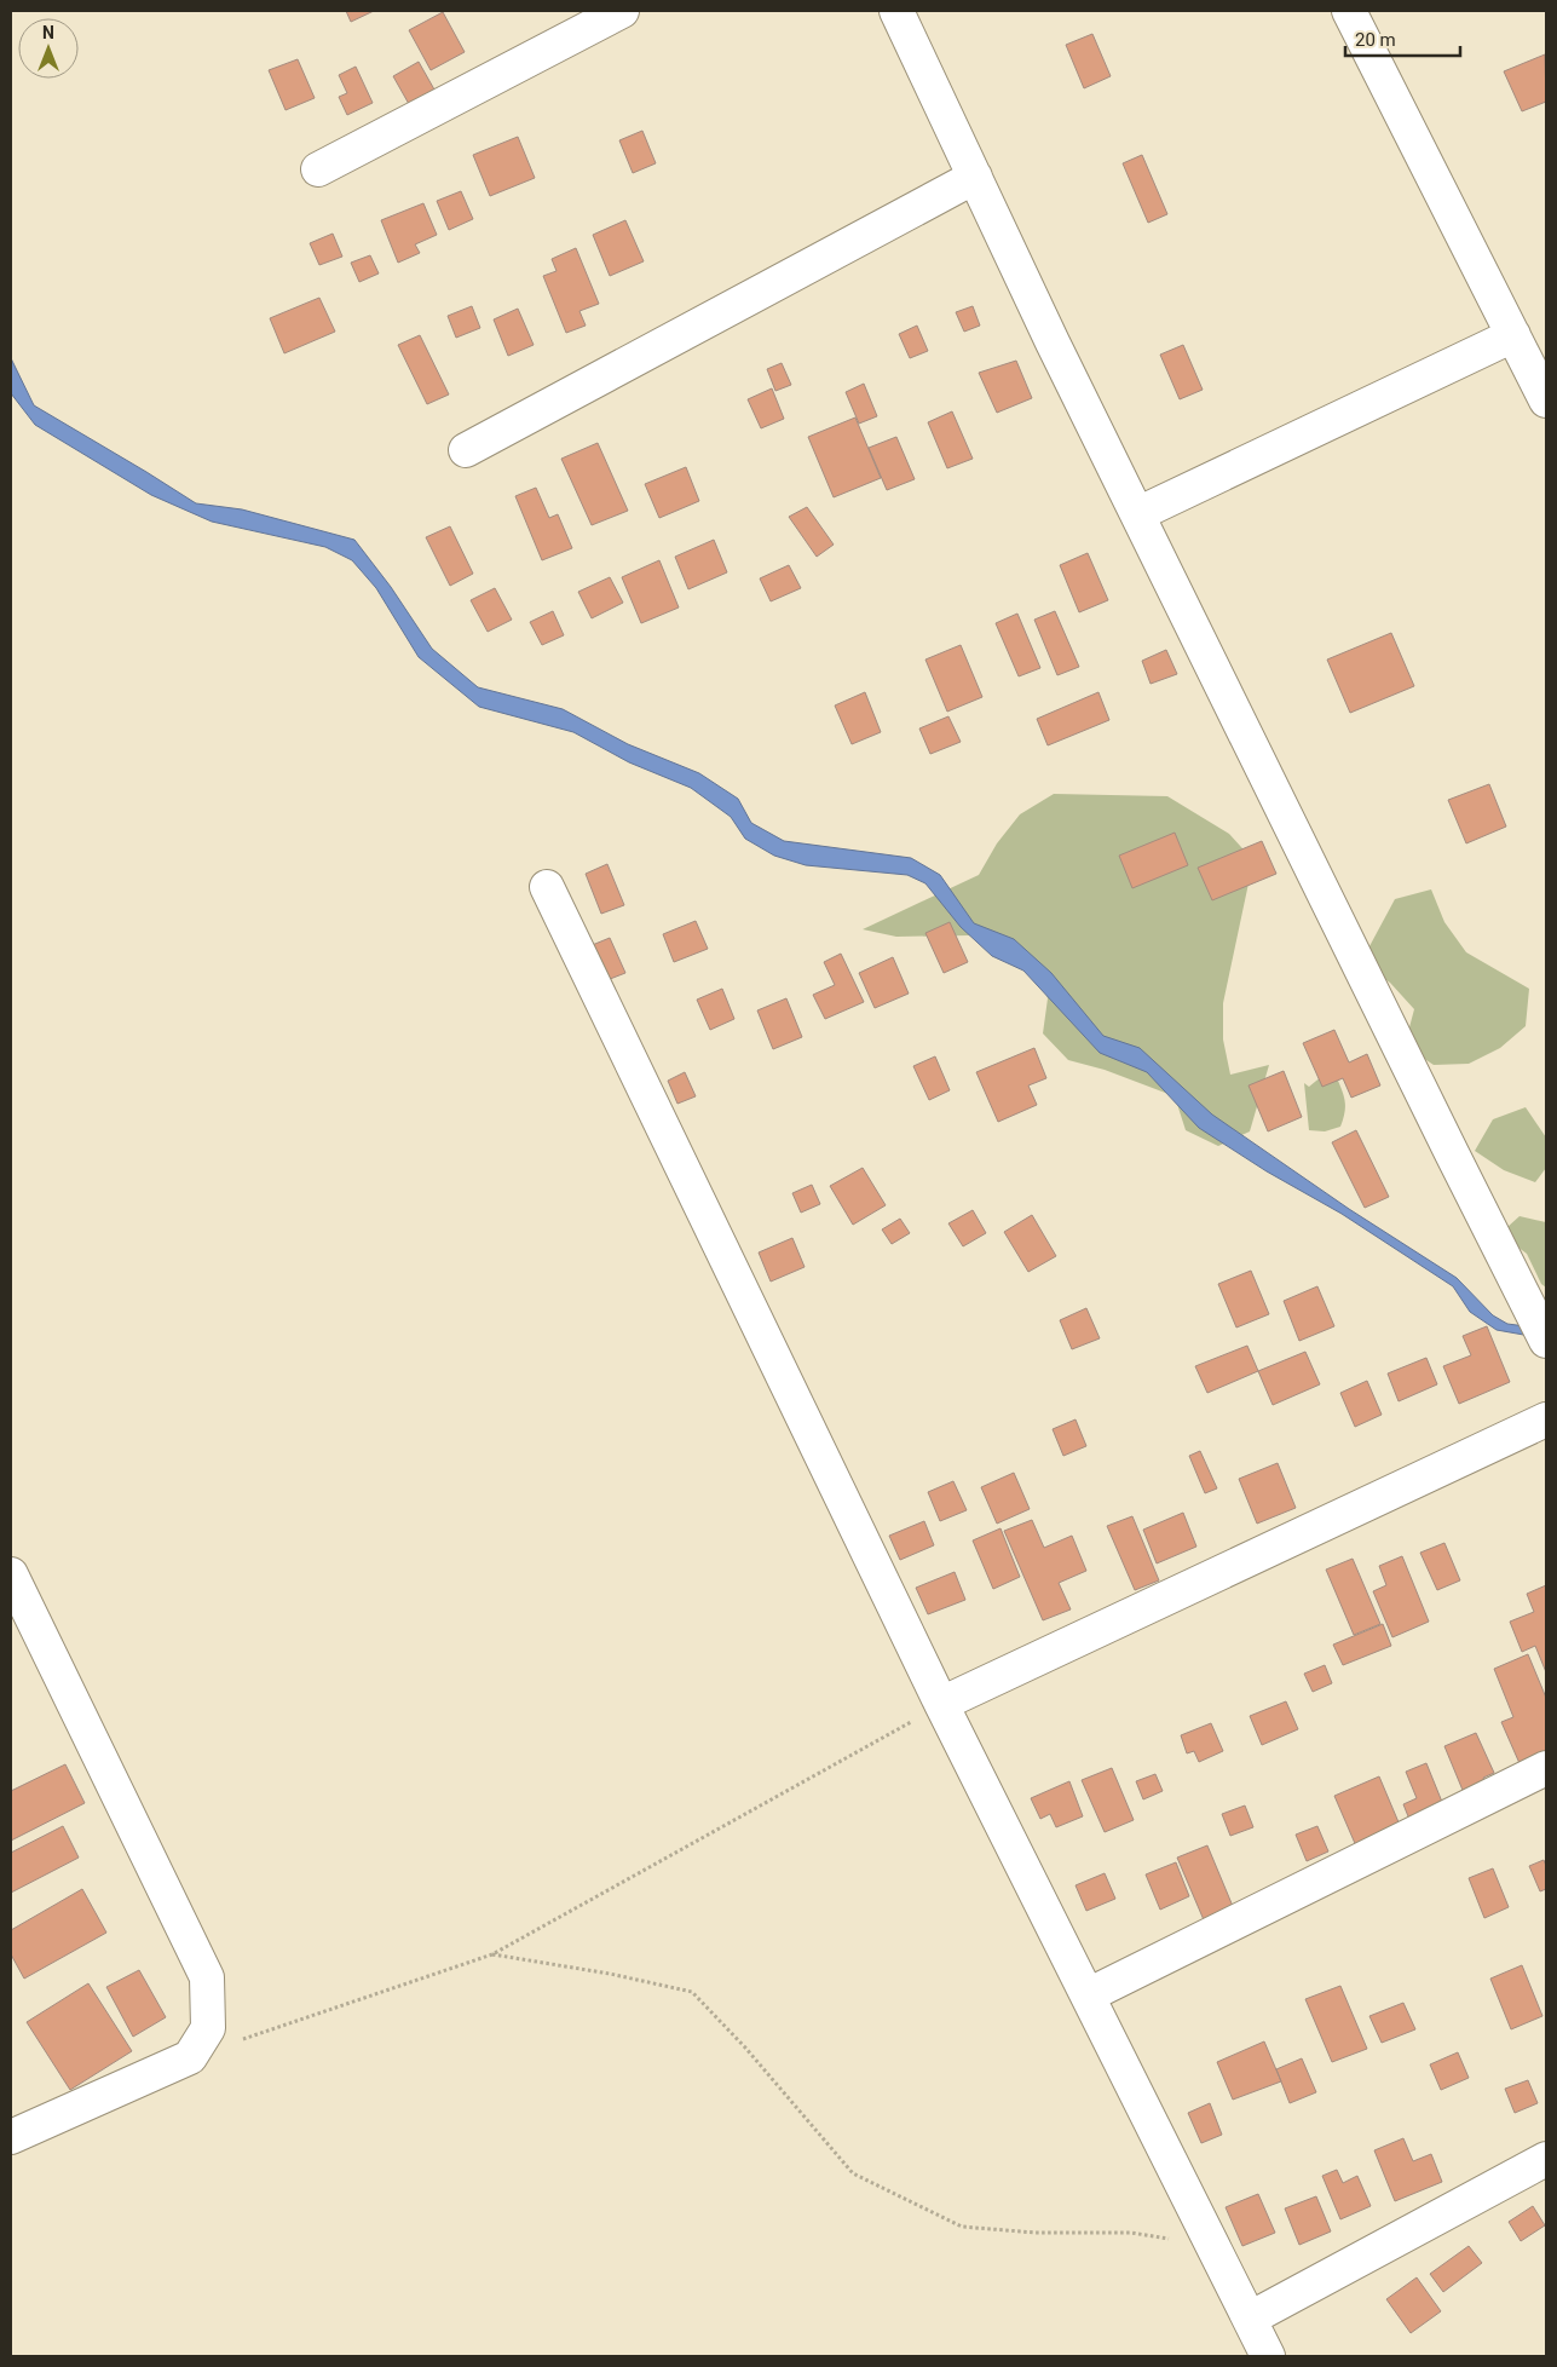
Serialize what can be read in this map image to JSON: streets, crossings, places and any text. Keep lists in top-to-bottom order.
{
  "scale_bar": "20 m",
  "north": "top"
}
